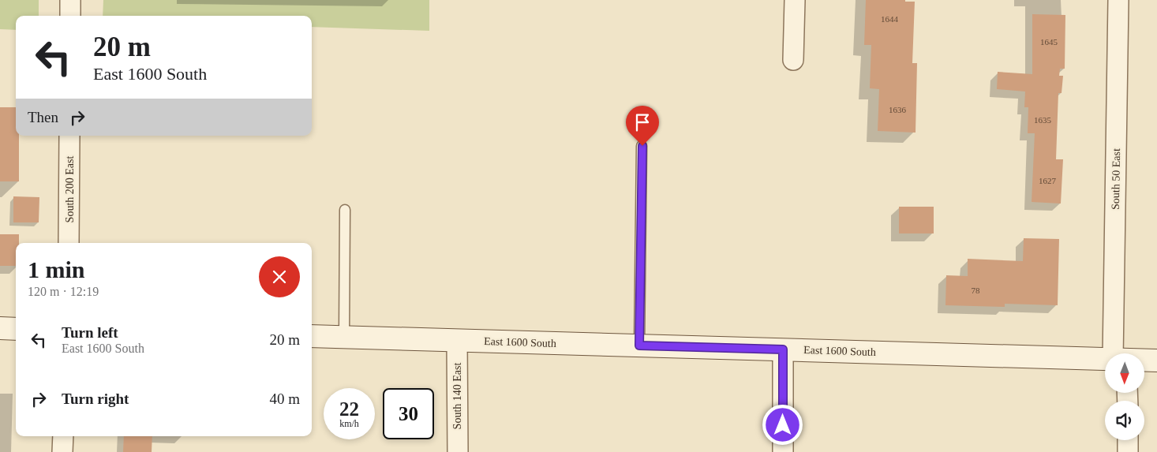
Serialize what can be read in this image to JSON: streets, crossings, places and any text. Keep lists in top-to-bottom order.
{
  "streets": {
    "street": [
      "South 50 East",
      "South 200 East",
      "East 1600 South",
      "South 140 East"
    ]
  },
  "crossings": [
    ["East 1600 South", "South 140 East"]
  ],
  "house_numbers": [
    "1644",
    "1645",
    "1636",
    "1635",
    "1627",
    "78"
  ],
  "north": "bottom",
  "page": {
    "turn": ["20 m", "East 1600 South"],
    "then": "Then",
    "heading": ["1 min", "120 m · 12:19"],
    "list": [
      {
        "name": "Turn left",
        "note": "East 1600 South",
        "value": "20 m"
      },
      {
        "name": "Turn right",
        "value": "40 m"
      }
    ],
    "speed": "22 km/h",
    "limit": "30"
  }
}
